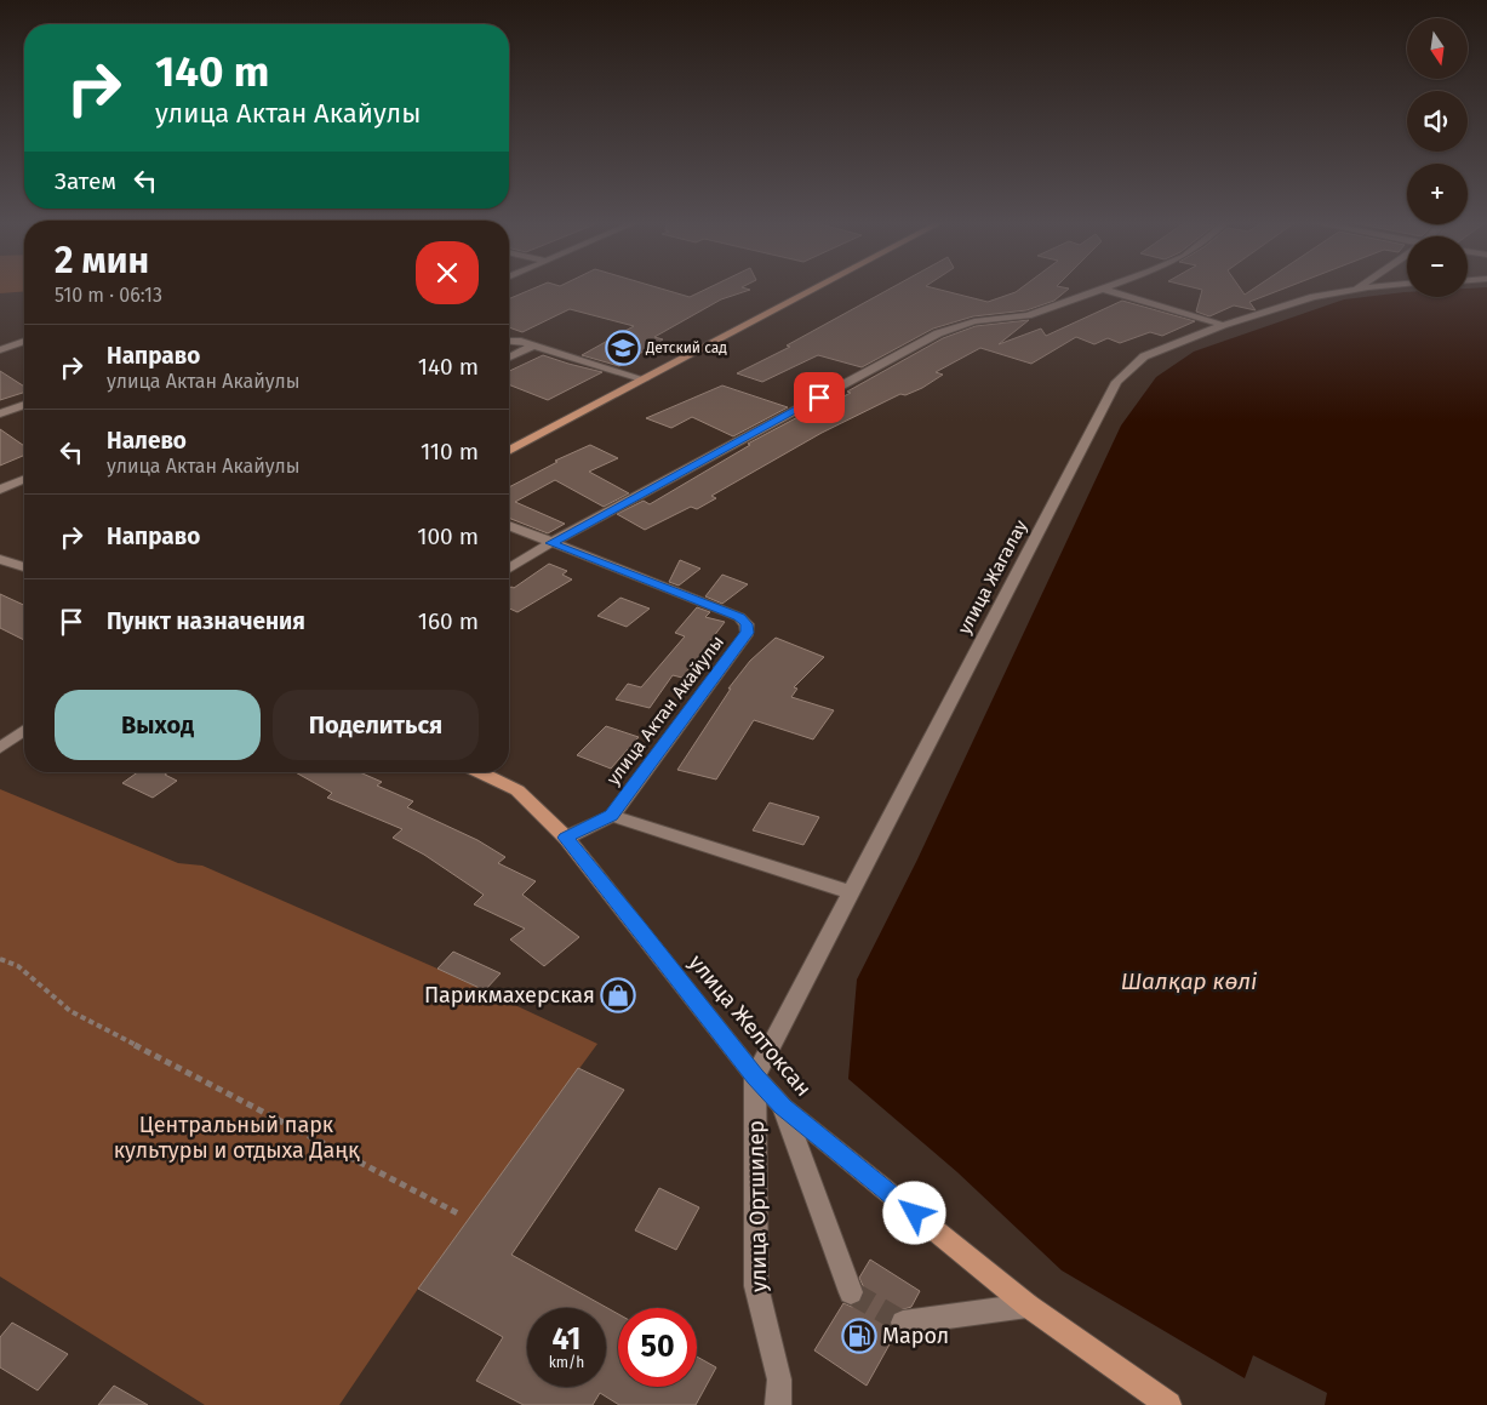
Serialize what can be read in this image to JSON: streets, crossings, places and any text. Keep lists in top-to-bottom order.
{
  "streets": {
    "main road": ["улица Желтоксан"],
    "street": ["улица Жагалау", "улица Актан Акайулы", "улица Ортшилер"]
  },
  "crossings": [
    ["улица Жагалау", "улица Желтоксан"],
    ["улица Жагалау", "улица Ортшилер"],
    ["улица Актан Акайулы", "улица Желтоксан"],
    ["улица Желтоксан", "улица Ортшилер"]
  ],
  "water": ["Шалқар көлі"],
  "parks": ["Центральный парк культуры и отдыха Даңқ"],
  "places": {
    "school or university": ["Детский сад"],
    "shop": ["Парикмахерская"],
    "fuel station": ["Марол"]
  },
  "north": "bottom",
  "page": {
    "map_buttons": ["+", "−"],
    "turn": ["140 m", "улица Актан Акайулы"],
    "then": "Затем",
    "heading": ["2 мин", "510 m · 06:13"],
    "list": [
      {
        "name": "Направо",
        "note": "улица Актан Акайулы",
        "value": "140 m"
      },
      {
        "name": "Налево",
        "note": "улица Актан Акайулы",
        "value": "110 m"
      },
      {
        "name": "Направо",
        "value": "100 m"
      },
      {
        "name": "Пункт назначения",
        "value": "160 m"
      }
    ],
    "buttons": ["Выход", "Поделиться"],
    "speed": "41 km/h",
    "limit": "50"
  }
}
